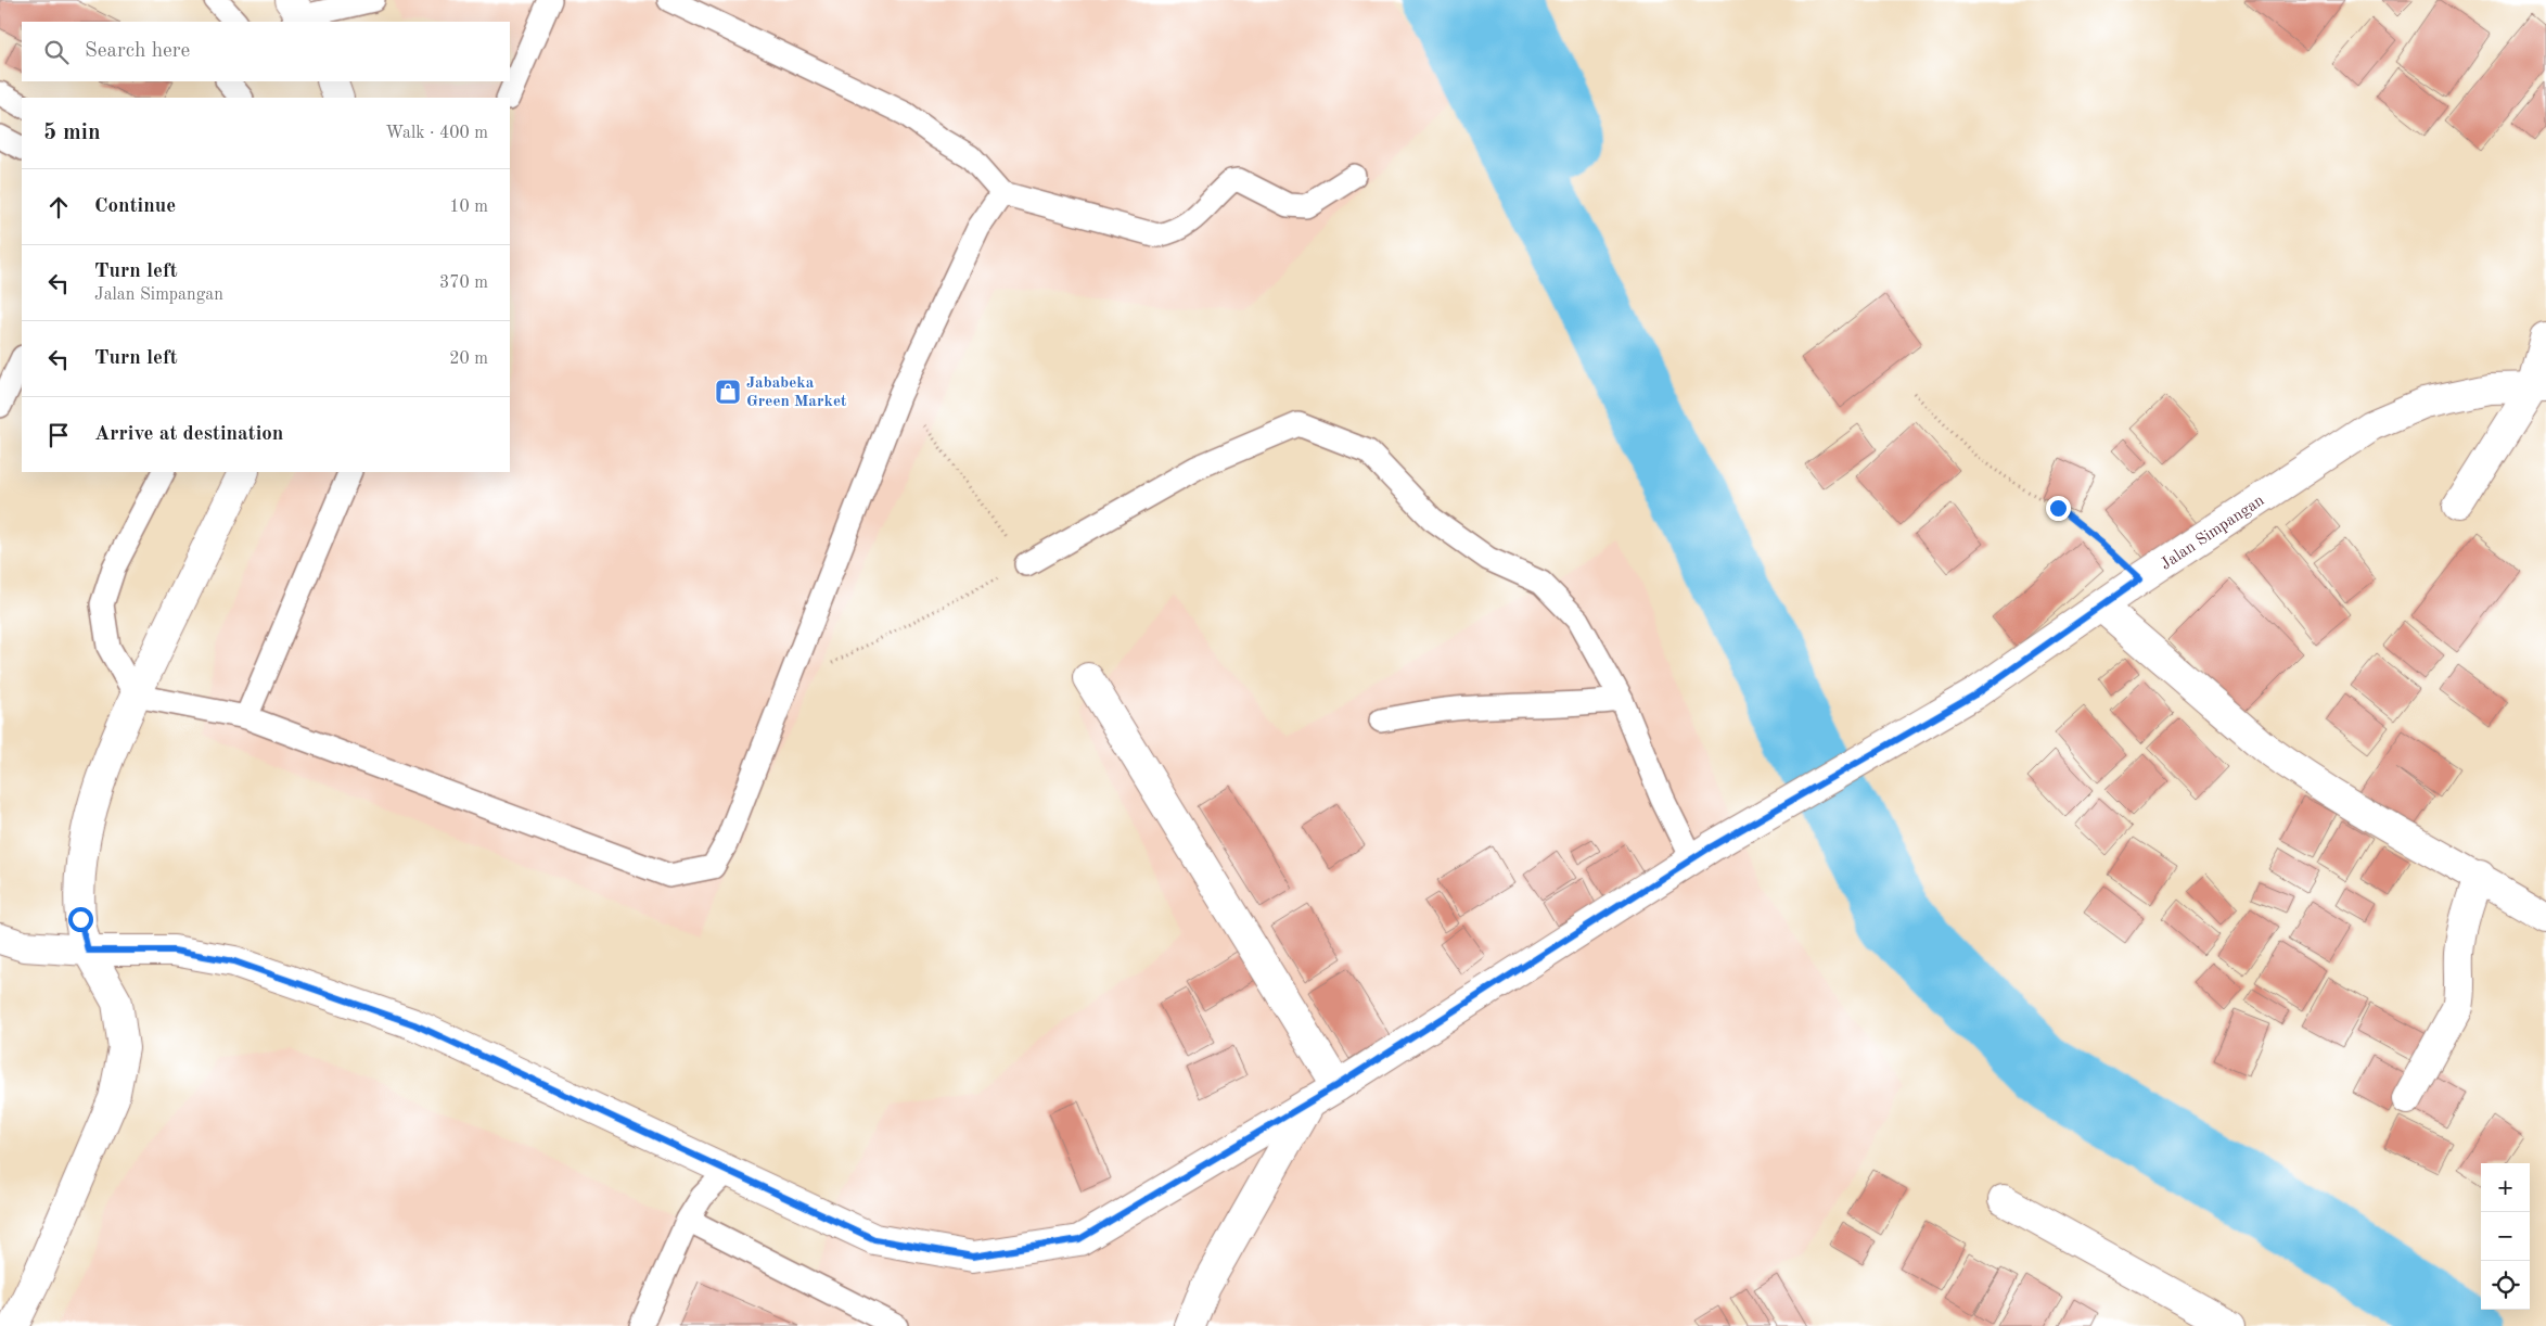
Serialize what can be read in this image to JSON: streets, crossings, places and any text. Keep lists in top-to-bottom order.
{
  "streets": {
    "street": ["Jalan Simpangan"]
  },
  "places": {
    "shop": ["Jababeka Green Market"]
  },
  "page": {
    "search": "Search here",
    "heading": ["5 min", "Walk · 400 m"],
    "list": [
      ["Continue", "10 m"],
      ["Turn left", "Jalan Simpangan", "370 m"],
      ["Turn left", "20 m"],
      "Arrive at destination"
    ],
    "map_buttons": ["+", "−"]
  }
}
